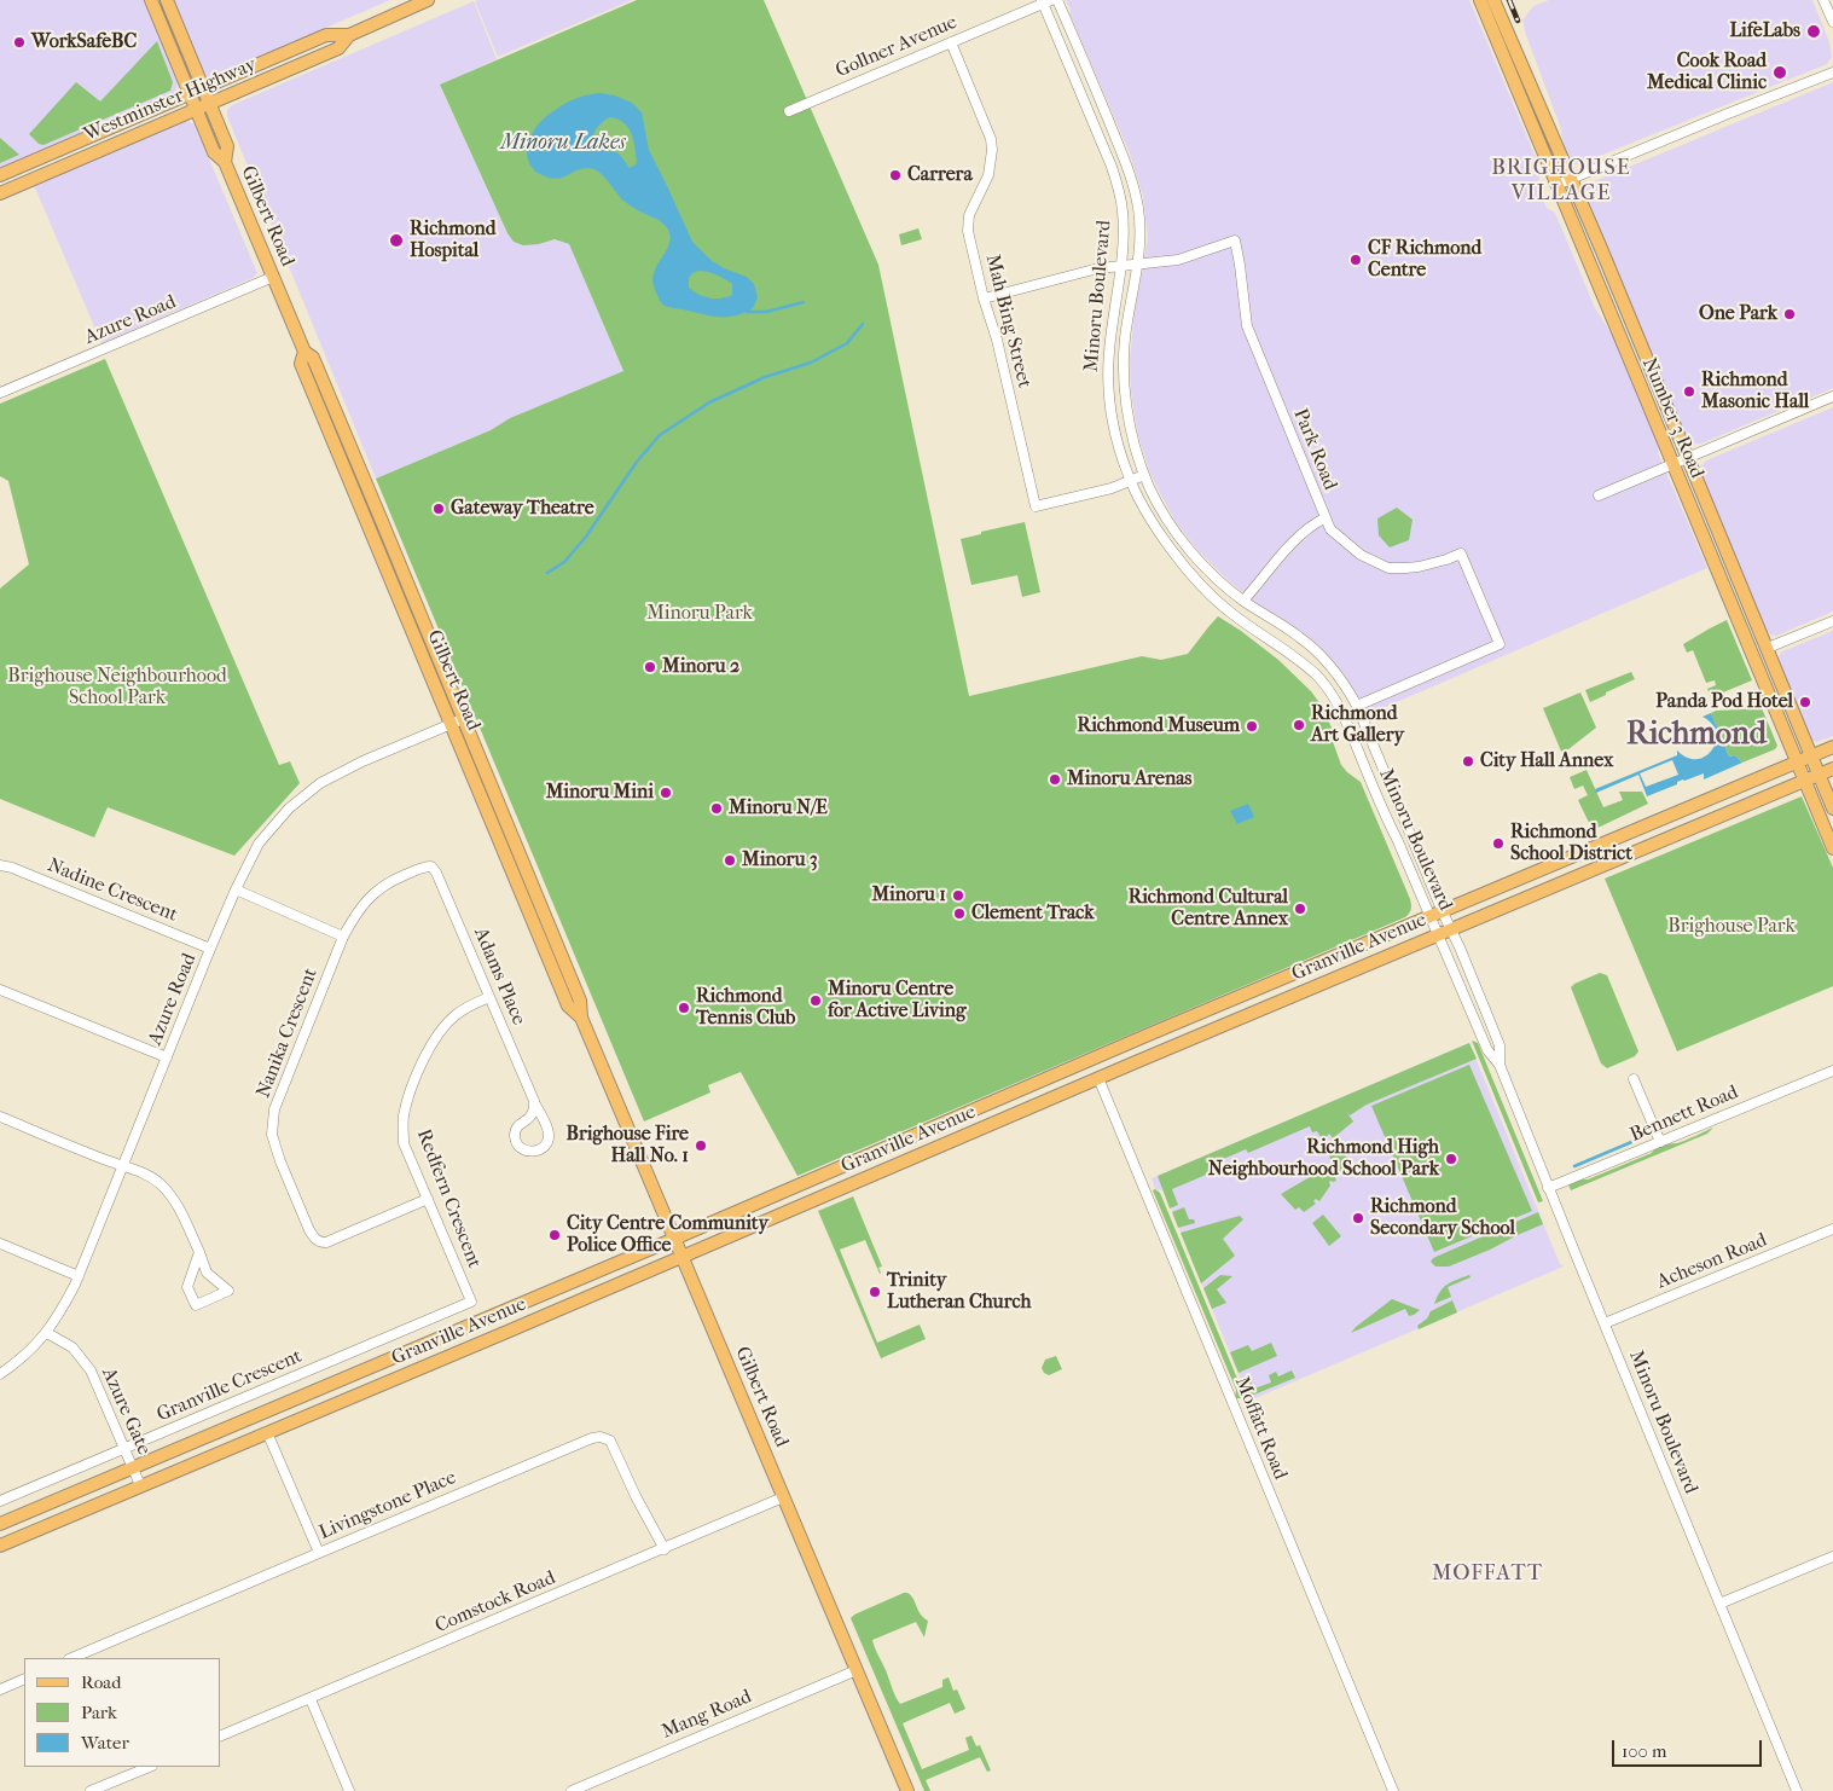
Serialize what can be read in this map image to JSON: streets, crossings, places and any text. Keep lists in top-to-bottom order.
{
  "streets": {
    "main road": [
      "Westminster Highway",
      "Gilbert Road",
      "Number 3 Road",
      "Granville Avenue"
    ],
    "street": [
      "Gollner Avenue",
      "Minoru Boulevard",
      "Azure Road",
      "Mah Bing Street",
      "Park Road",
      "Nadine Crescent",
      "Adams Place",
      "Nanika Crescent",
      "Bennett Road",
      "Redfern Crescent",
      "Acheson Road",
      "Granville Crescent",
      "Azure Gate",
      "Moffatt Road",
      "Livingstone Place",
      "Comstock Road",
      "Mang Road"
    ]
  },
  "crossings": [
    ["Gollner Avenue", "Minoru Boulevard"],
    ["Gollner Avenue", "Mah Bing Street"],
    ["Westminster Highway", "Gilbert Road"],
    ["Gilbert Road", "Azure Road"],
    ["Gilbert Road", "Granville Avenue"],
    ["Gilbert Road", "Comstock Road"],
    ["Gilbert Road", "Mang Road"],
    ["Minoru Boulevard", "Mah Bing Street"],
    ["Minoru Boulevard", "Park Road"],
    ["Minoru Boulevard", "Granville Avenue"],
    ["Minoru Boulevard", "Bennett Road"],
    ["Minoru Boulevard", "Acheson Road"],
    ["Azure Road", "Nadine Crescent"],
    ["Azure Road", "Azure Gate"],
    ["Number 3 Road", "Granville Avenue"],
    ["Granville Avenue", "Azure Gate"],
    ["Granville Avenue", "Moffatt Road"],
    ["Adams Place", "Nanika Crescent"],
    ["Adams Place", "Redfern Crescent"],
    ["Nanika Crescent", "Redfern Crescent"],
    ["Redfern Crescent", "Granville Crescent"],
    ["Granville Crescent", "Azure Gate"],
    ["Livingstone Place", "Comstock Road"]
  ],
  "districts": ["BRIGHOUSE VILLAGE", "Richmond", "MOFFATT"],
  "water": ["Minoru Lakes"],
  "parks": ["Minoru Park", "Brighouse Neighbourhood School Park", "Brighouse Park"],
  "places": [
    "LifeLabs",
    "WorkSafeBC",
    "Cook Road Medical Clinic",
    "Carrera",
    "Richmond Hospital",
    "CF Richmond Centre",
    "One Park",
    "Richmond Masonic Hall",
    "Gateway Theatre",
    "Minoru 2",
    "Panda Pod Hotel",
    "Richmond Art Gallery",
    "Richmond Museum",
    "City Hall Annex",
    "Minoru Arenas",
    "Minoru Mini",
    "Minoru N/E",
    "Richmond School District",
    "Minoru 3",
    "Minoru 1",
    "Richmond Cultural Centre Annex",
    "Clement Track",
    "Minoru Centre for Active Living",
    "Richmond Tennis Club",
    "Brighouse Fire Hall No. 1",
    "Richmond High Neighbourhood School Park",
    "Richmond Secondary School",
    "City Centre Community Police Office",
    "Trinity Lutheran Church"
  ],
  "legend": ["Road", "Park", "Water"],
  "scale_bar": "100 m"
}
